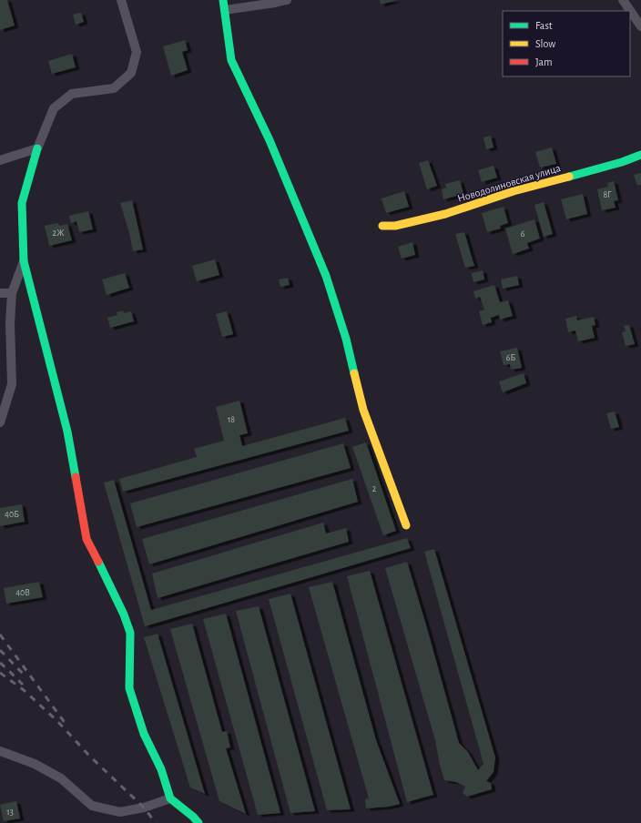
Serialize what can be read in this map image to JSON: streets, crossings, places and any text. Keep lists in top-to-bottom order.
{
  "streets": {
    "street": ["Новодолиновская улица"]
  },
  "house_numbers": [
    "8Г",
    "2Ж",
    "6",
    "6Б",
    "18",
    "2",
    "40Б",
    "40В",
    "13"
  ],
  "legend": ["Fast", "Slow", "Jam"]
}
